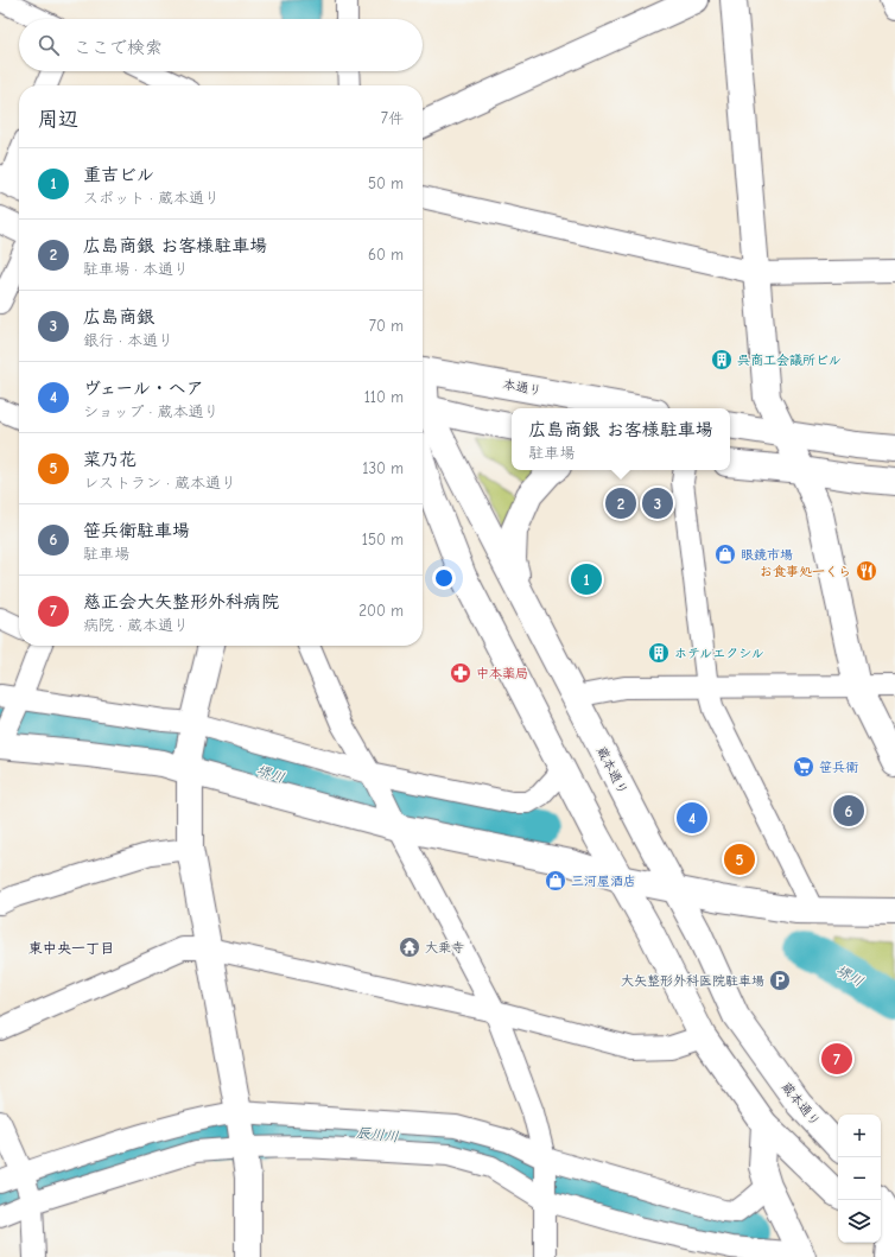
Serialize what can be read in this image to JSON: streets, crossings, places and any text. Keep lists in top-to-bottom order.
{
  "streets": {
    "main road": ["本通り", "蔵本通り"]
  },
  "districts": ["東中央一丁目"],
  "water": ["堺川", "辰川川"],
  "places": {
    "building": ["呉商工会議所ビル", "ホテルエクシル"],
    "shop": ["眼鏡市場", "三河屋酒店"],
    "restaurant": ["お食事処一くら"],
    "pharmacy": ["中本薬局"],
    "supermarket": ["笹兵衛"],
    "temple": ["大乗寺"],
    "parking": ["大矢整形外科医院駐車場"]
  },
  "page": {
    "search": "ここで検索",
    "heading": ["周辺", "7件"],
    "list": [
      {
        "mark": "1",
        "name": "重吉ビル",
        "note": "スポット · 蔵本通り",
        "value": "50 m"
      },
      {
        "mark": "2",
        "name": "広島商銀 お客様駐車場",
        "note": "駐車場 · 本通り",
        "value": "60 m"
      },
      {
        "mark": "3",
        "name": "広島商銀",
        "note": "銀行 · 本通り",
        "value": "70 m"
      },
      {
        "mark": "4",
        "name": "ヴェール・ヘア",
        "note": "ショップ · 蔵本通り",
        "value": "110 m"
      },
      {
        "mark": "5",
        "name": "菜乃花",
        "note": "レストラン · 蔵本通り",
        "value": "130 m"
      },
      {
        "mark": "6",
        "name": "笹兵衛駐車場",
        "note": "駐車場",
        "value": "150 m"
      },
      {
        "mark": "7",
        "name": "慈正会大矢整形外科病院",
        "note": "病院 · 蔵本通り",
        "value": "200 m"
      }
    ],
    "popup": ["広島商銀 お客様駐車場", "駐車場"],
    "pins": [
      "2",
      "3",
      "1",
      "6",
      "4",
      "5",
      "7"
    ],
    "map_buttons": ["+", "−"]
  }
}
